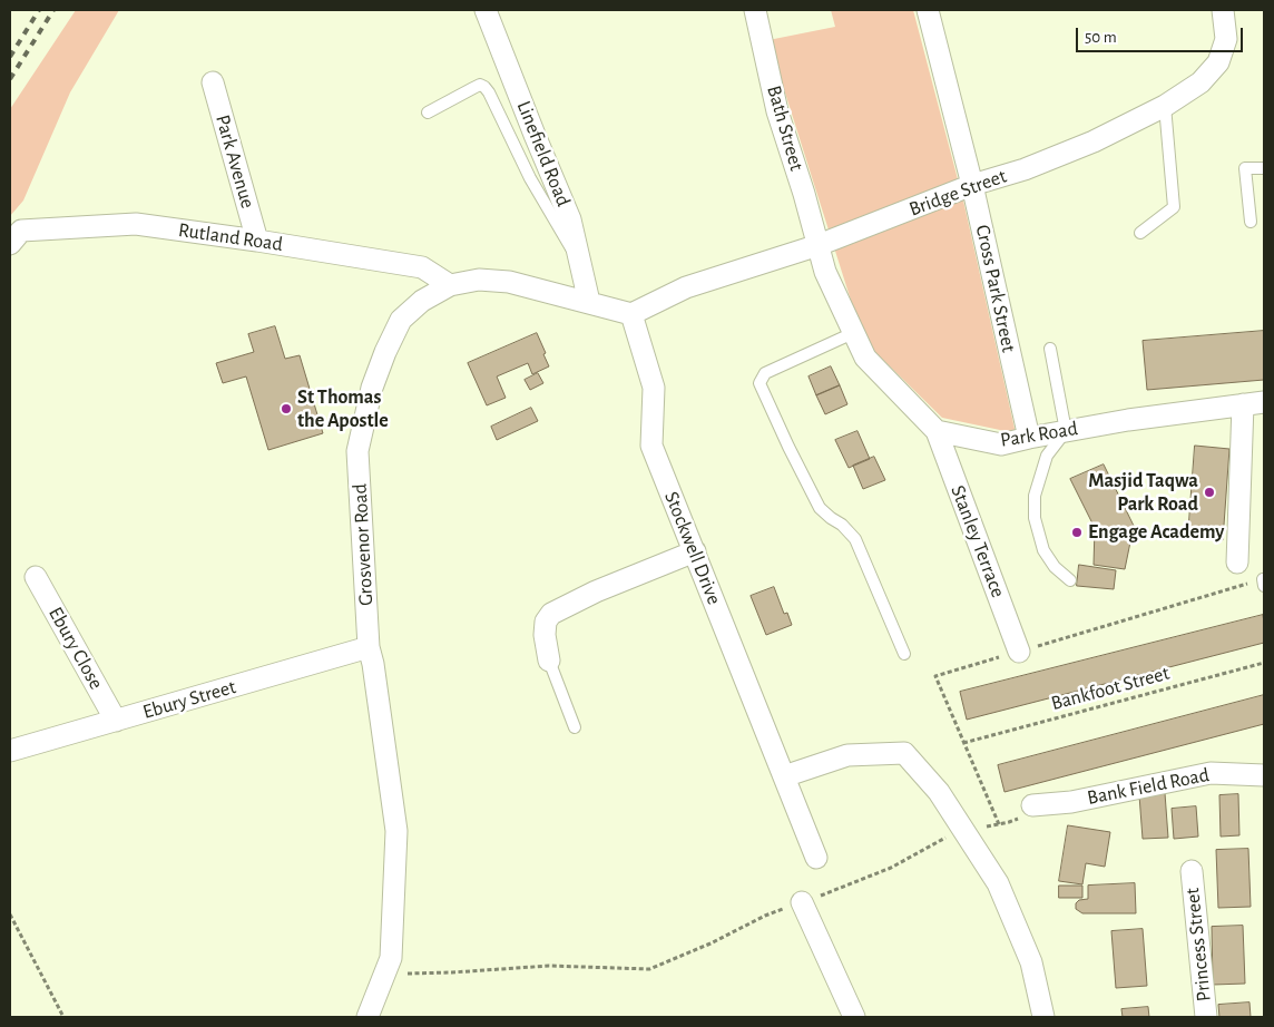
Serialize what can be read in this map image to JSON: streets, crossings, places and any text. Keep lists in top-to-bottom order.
{
  "streets": {
    "street": [
      "Bath Street",
      "Linefield Road",
      "Park Avenue",
      "Bridge Street",
      "Rutland Road",
      "Cross Park Street",
      "Park Road",
      "Stanley Terrace",
      "Grosvenor Road",
      "Stockwell Drive",
      "Ebury Close",
      "Ebury Street",
      "Bank Field Road",
      "Princess Street"
    ],
    "path": ["Bankfoot Street"]
  },
  "crossings": [
    ["Bath Street", "Bridge Street"],
    ["Linefield Road", "Grosvenor Road"],
    ["Park Avenue", "Rutland Road"],
    ["Bridge Street", "Cross Park Street"],
    ["Bridge Street", "Grosvenor Road"],
    ["Bridge Street", "Stockwell Drive"],
    ["Rutland Road", "Grosvenor Road"],
    ["Cross Park Street", "Park Road"],
    ["Park Road", "Stanley Terrace"],
    ["Grosvenor Road", "Stockwell Drive"],
    ["Grosvenor Road", "Ebury Street"],
    ["Ebury Close", "Ebury Street"]
  ],
  "places": ["St Thomas the Apostle", "Masjid Taqwa Park Road", "Engage Academy"],
  "scale_bar": "50 m"
}
